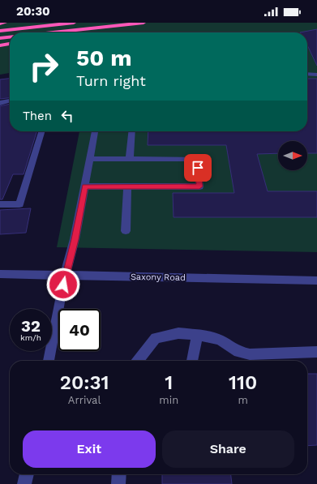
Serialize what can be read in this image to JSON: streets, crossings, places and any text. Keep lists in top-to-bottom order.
{
  "streets": {
    "street": ["Saxony Road"]
  },
  "north": "right",
  "page": {
    "status": "20:30",
    "turn": ["50 m", "Turn right"],
    "then": "Then",
    "speed": "32 km/h",
    "limit": "40",
    "eta": [
      "20:31",
      "Arrival",
      "1",
      "min",
      "110",
      "m"
    ],
    "buttons": ["Exit", "Share"]
  }
}
